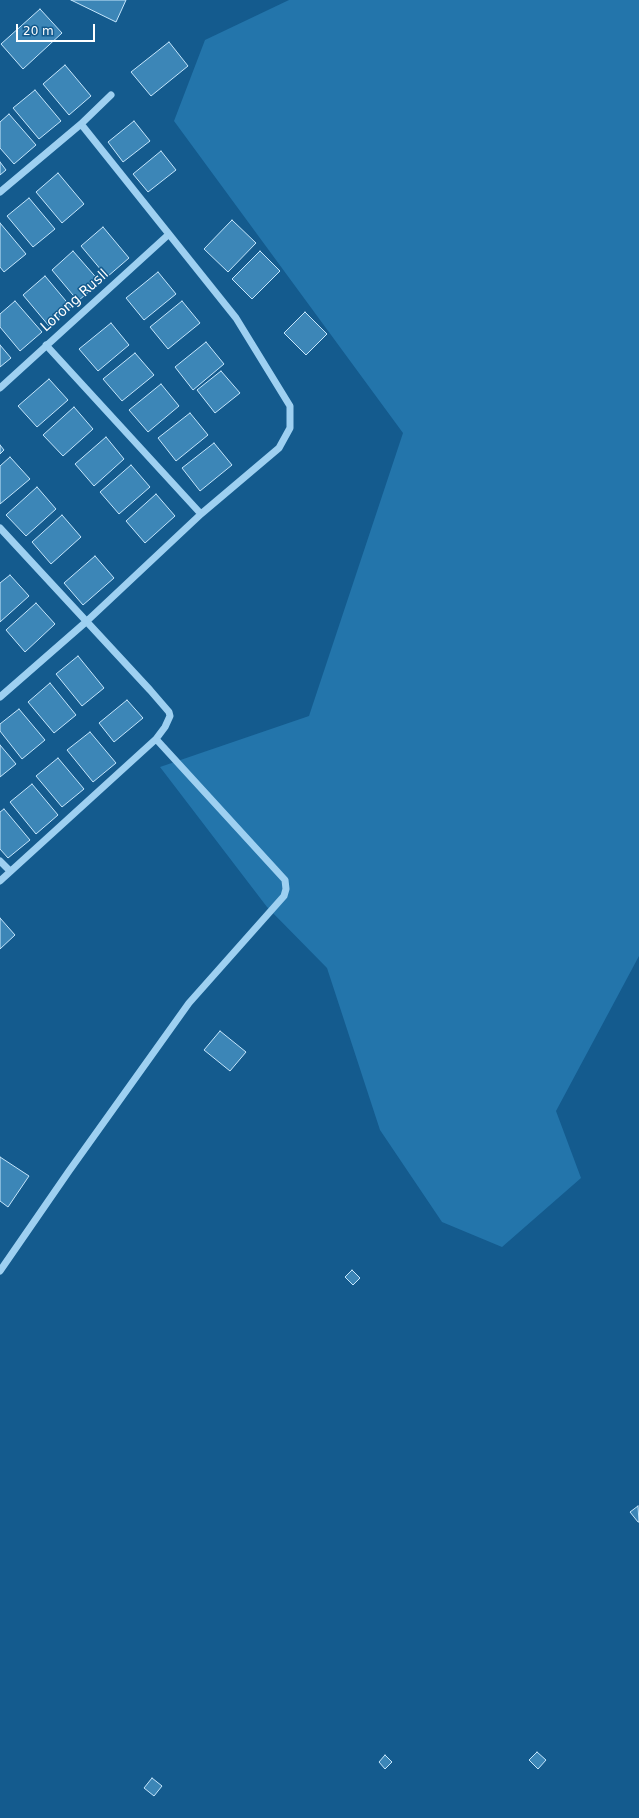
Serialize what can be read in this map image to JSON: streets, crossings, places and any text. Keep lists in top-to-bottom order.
{
  "streets": {
    "street": ["Lorong Rusll"]
  },
  "scale_bar": "20 m"
}
